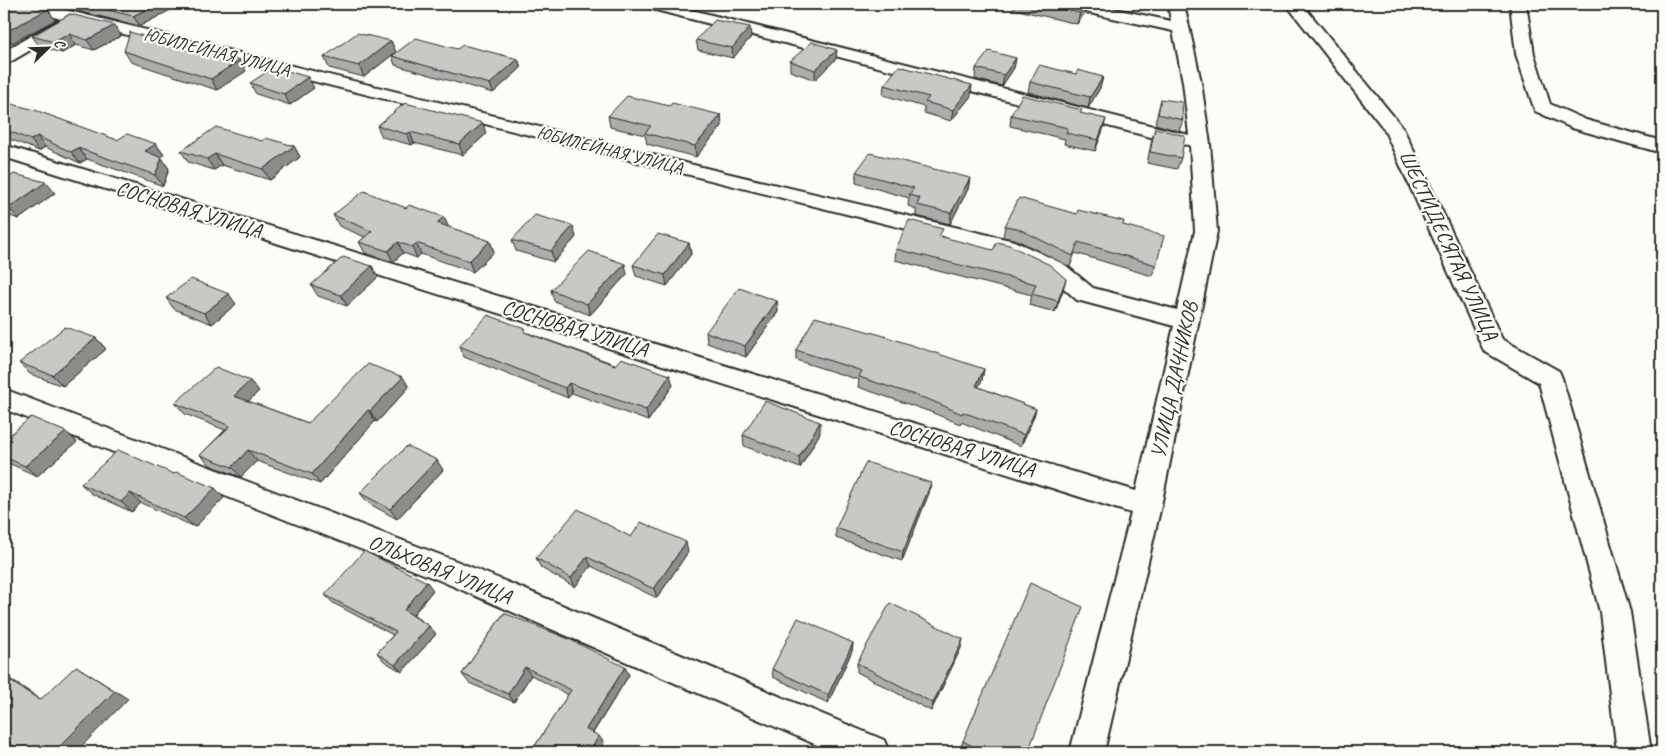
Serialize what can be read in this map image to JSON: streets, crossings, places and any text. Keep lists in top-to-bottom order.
{
  "streets": {
    "street": [
      "ЮБИЛЕЙНАЯ УЛИЦА",
      "СОСНОВАЯ УЛИЦА",
      "ШЕСТИДЕСЯТАЯ УЛИЦА",
      "УЛИЦА ДАЧНИКОВ",
      "ОЛЬХОВАЯ УЛИЦА"
    ]
  },
  "crossings": [
    ["ЮБИЛЕЙНАЯ УЛИЦА", "УЛИЦА ДАЧНИКОВ"],
    ["СОСНОВАЯ УЛИЦА", "УЛИЦА ДАЧНИКОВ"]
  ],
  "north": "top right"
}
